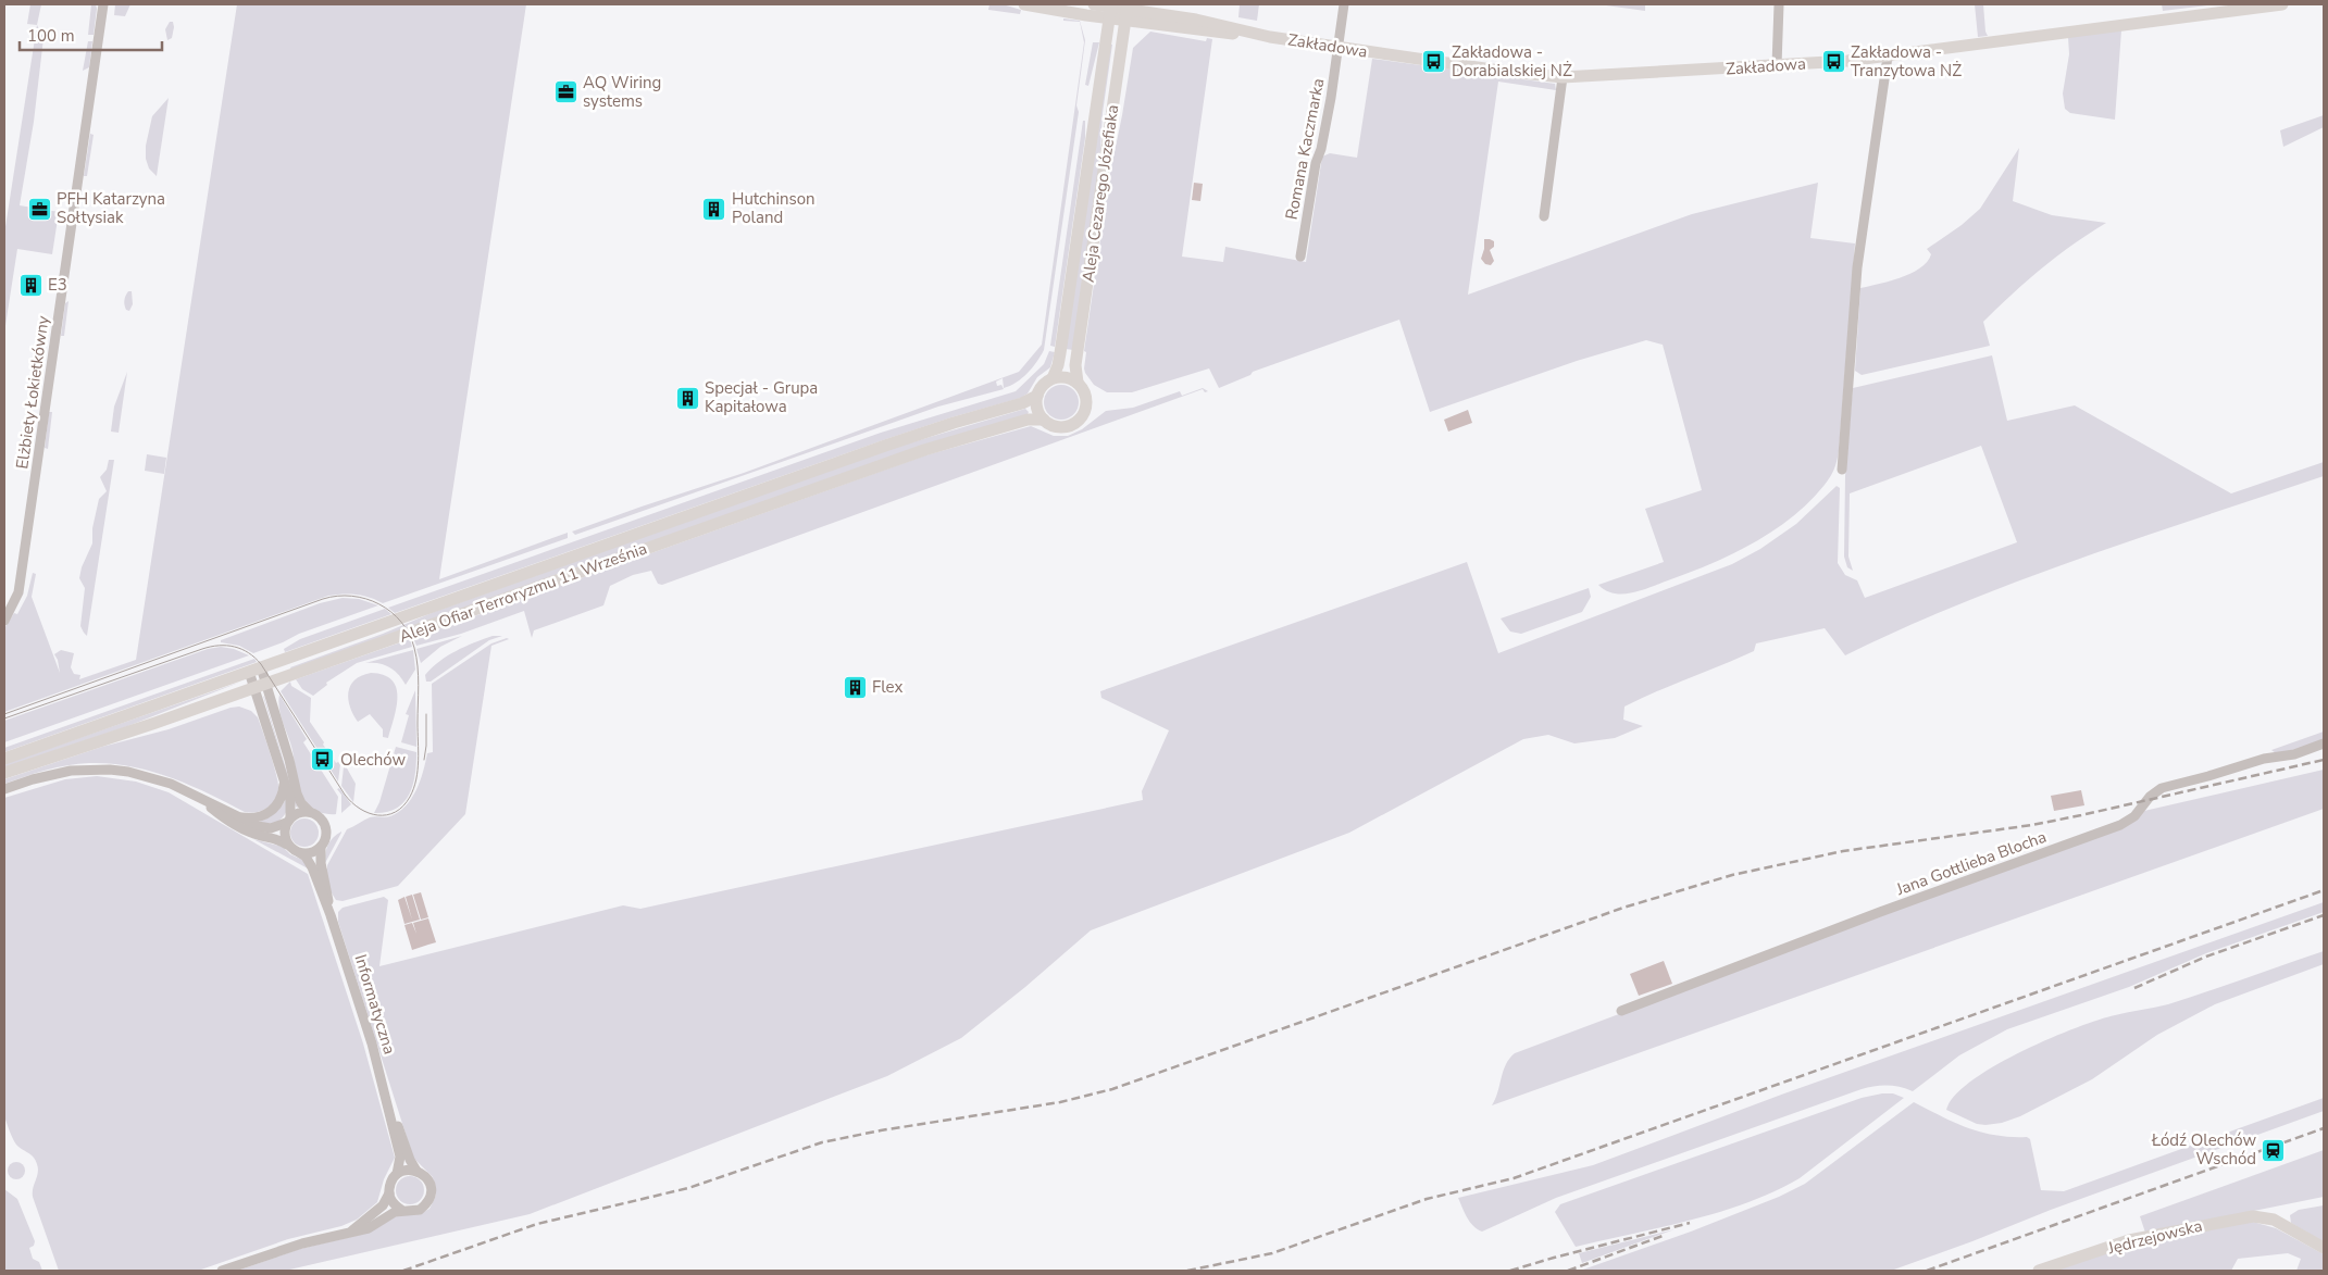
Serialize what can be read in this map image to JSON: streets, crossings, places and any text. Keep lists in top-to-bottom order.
{
  "streets": {
    "street": [
      "Zakładowa",
      "Romana Kaczmarka",
      "Aleja Cezarego Józefiaka",
      "Elżbiety Łokietkówny",
      "Aleja Ofiar Terroryzmu 11 Września",
      "Jana Gottlieba Blocha",
      "Informatyczna",
      "Jędrzejowska"
    ]
  },
  "crossings": [
    ["Zakładowa", "Romana Kaczmarka"],
    ["Zakładowa", "Aleja Cezarego Józefiaka"],
    ["Aleja Cezarego Józefiaka", "Aleja Ofiar Terroryzmu 11 Września"]
  ],
  "places": {
    "bus stop": ["Zakładowa - Dorabialskiej NŻ", "Zakładowa - Tranzytowa NŻ", "Olechów"],
    "office": ["AQ Wiring systems", "PFH Katarzyna Sołtysiak"],
    "building": [
      "Hutchinson Poland",
      "E3",
      "Specjał - Grupa Kapitałowa",
      "Flex"
    ],
    "station": ["Łódź Olechów Wschód"]
  },
  "scale_bar": "100 m"
}
